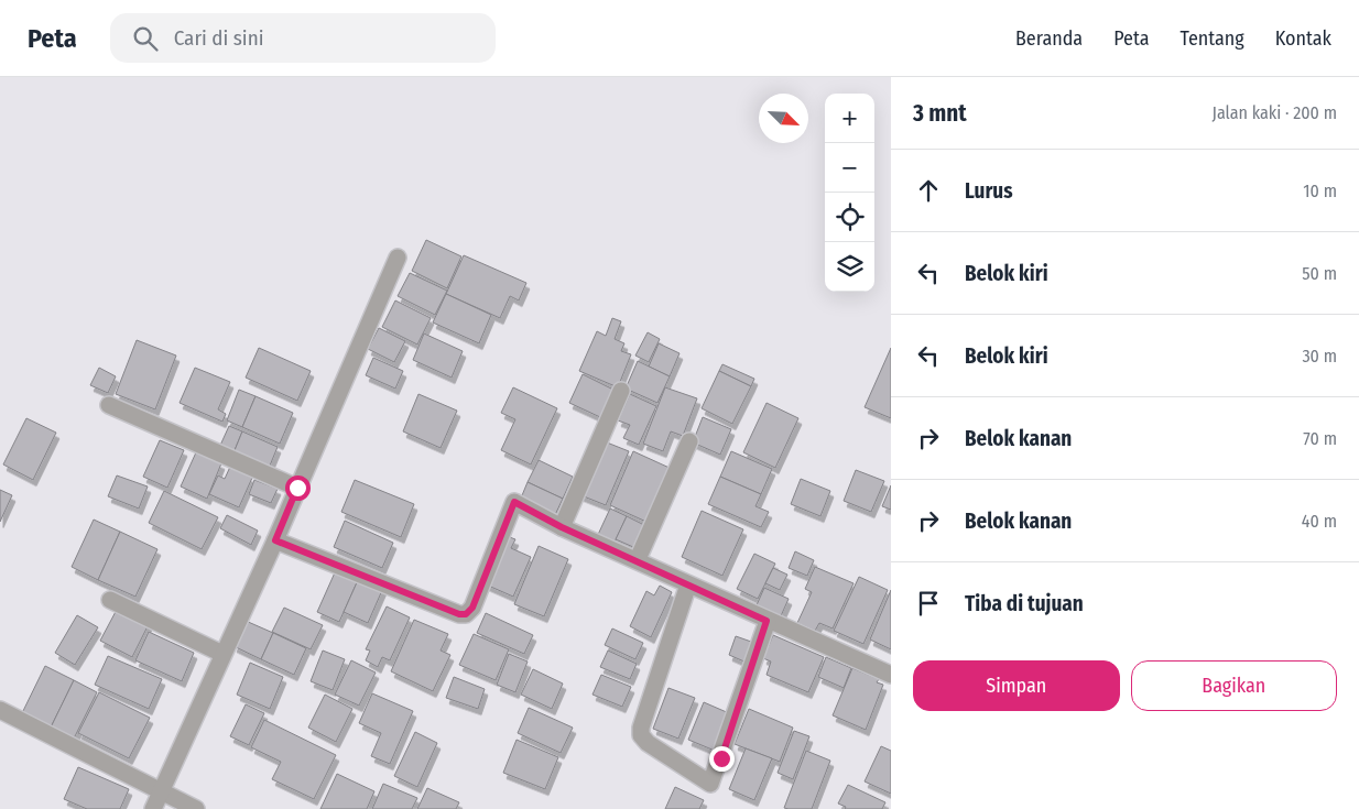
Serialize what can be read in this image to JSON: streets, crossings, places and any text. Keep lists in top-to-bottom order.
{
  "north": "bottom right",
  "page": {
    "header": "Peta",
    "search": "Cari di sini",
    "nav": [
      "Beranda",
      "Peta",
      "Tentang",
      "Kontak"
    ],
    "heading": ["3 mnt", "Jalan kaki · 200 m"],
    "map_buttons": ["+", "−"],
    "list": [
      ["Lurus", "10 m"],
      ["Belok kiri", "50 m"],
      ["Belok kiri", "30 m"],
      ["Belok kanan", "70 m"],
      ["Belok kanan", "40 m"],
      "Tiba di tujuan"
    ],
    "buttons": ["Simpan", "Bagikan"]
  }
}
